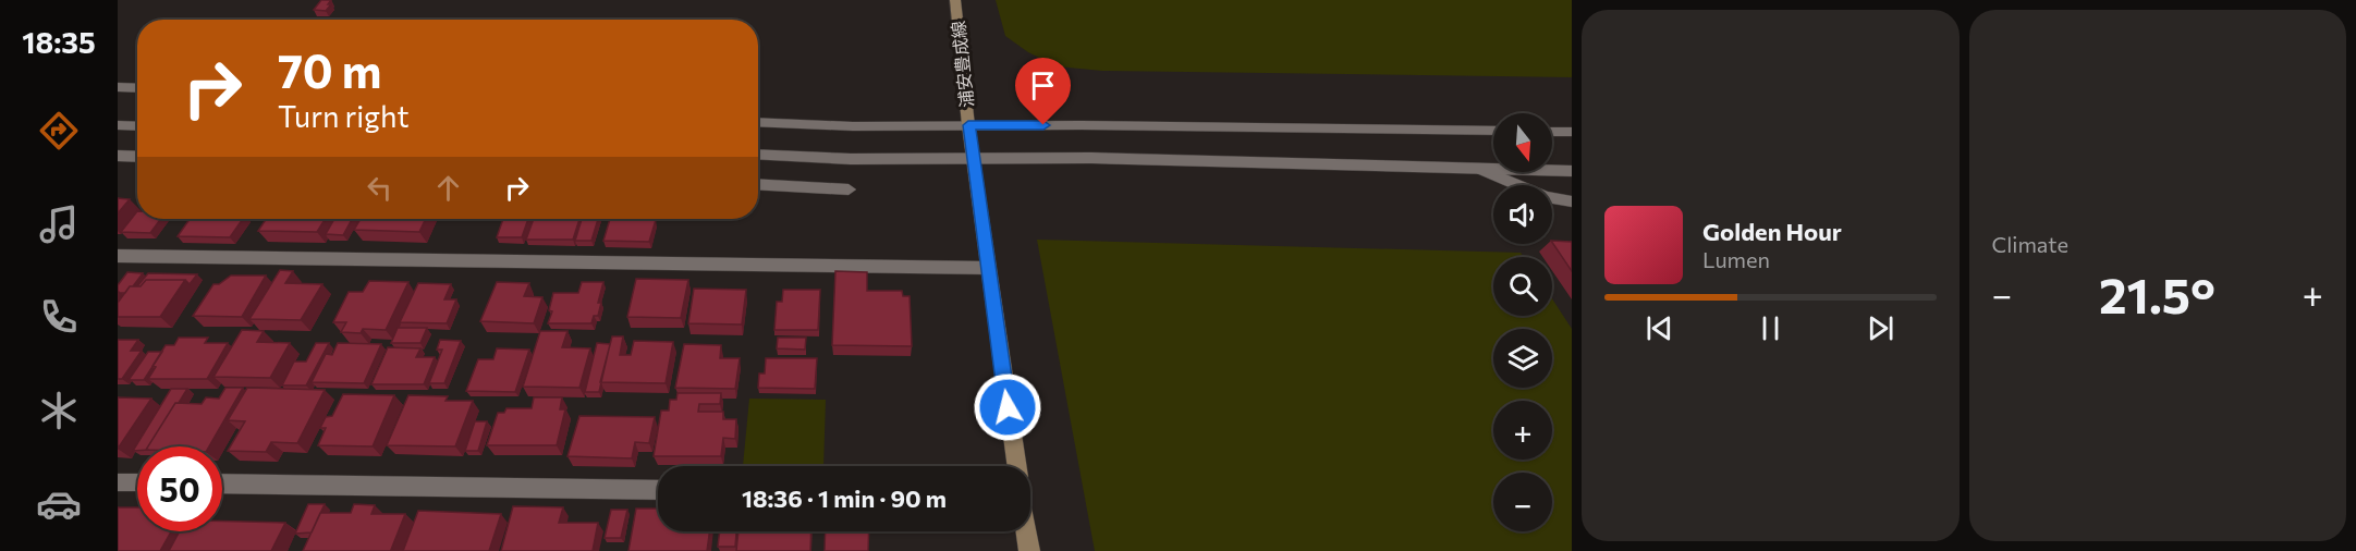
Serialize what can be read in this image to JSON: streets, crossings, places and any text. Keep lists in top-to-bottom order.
{
  "streets": {
    "main road": ["浦安豊成線"]
  },
  "north": "bottom",
  "page": {
    "tabs": "18:35",
    "tile": "Climate",
    "turn": ["70 m", "Turn right"],
    "map_buttons": ["+", "−"],
    "song": ["Golden Hour", "Lumen"],
    "heat": ["−", "21.5°", "+"],
    "limit": "50",
    "trip": "18:36 · 1 min · 90 m"
  }
}
